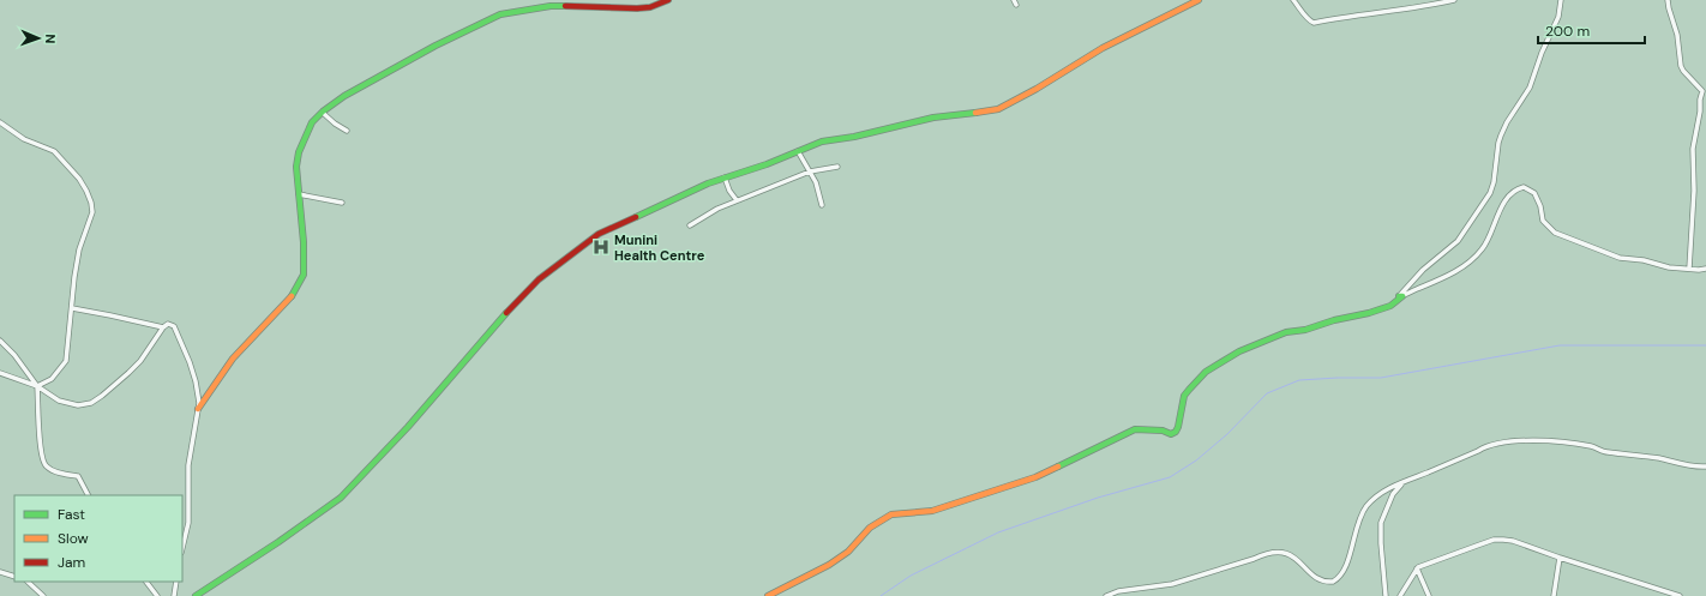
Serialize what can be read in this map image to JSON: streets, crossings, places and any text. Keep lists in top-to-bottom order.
{
  "places": {
    "hospital": ["Munini Health Centre"]
  },
  "legend": ["Fast", "Slow", "Jam"],
  "scale_bar": "200 m",
  "north": "right"
}
